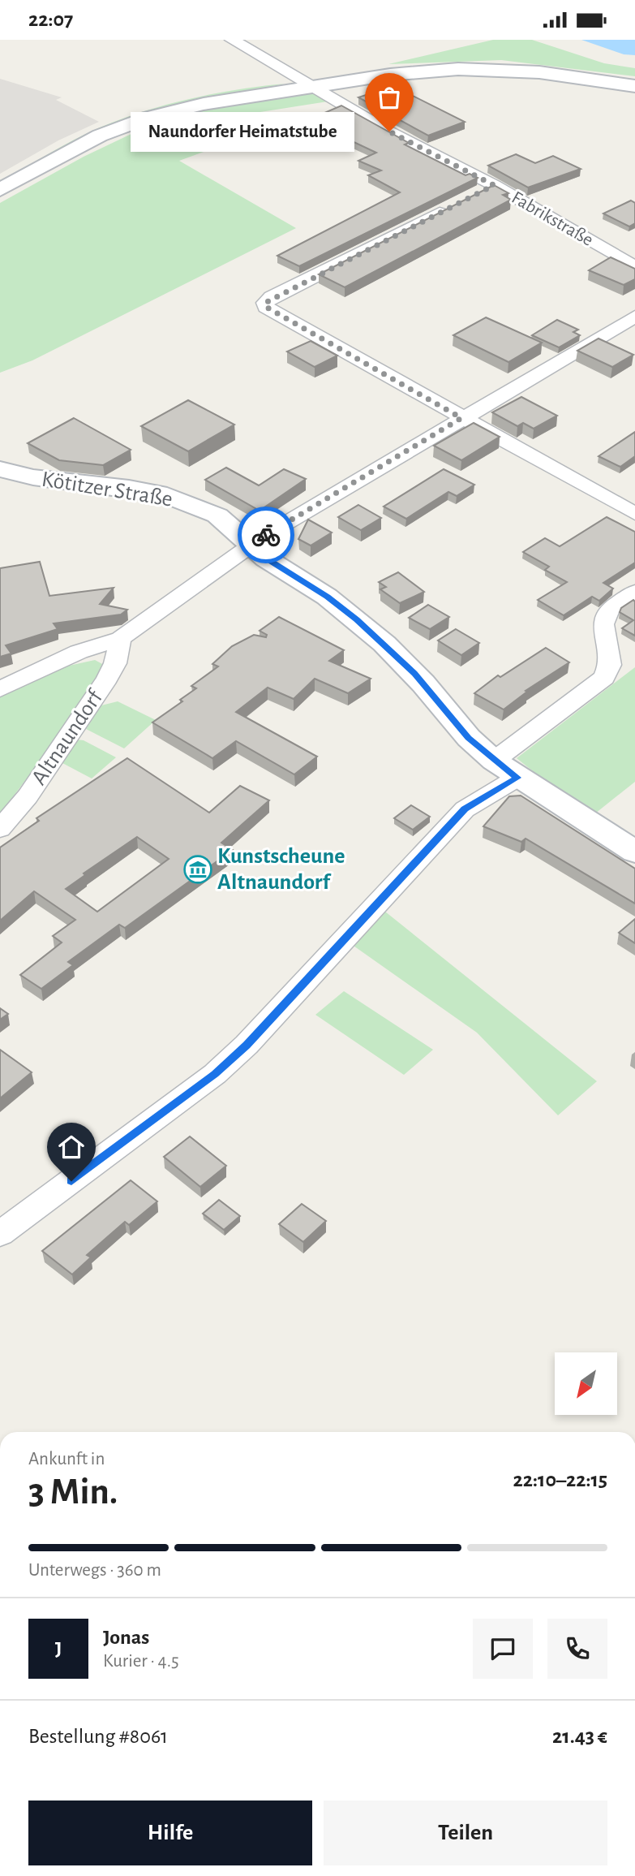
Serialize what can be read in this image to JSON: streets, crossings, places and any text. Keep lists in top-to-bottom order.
{
  "streets": {
    "street": ["Fabrikstraße", "Kötitzer Straße", "Altnaundorf"]
  },
  "crossings": [
    ["Kötitzer Straße", "Altnaundorf"]
  ],
  "places": {
    "other": ["Naundorfer Heimatstube"],
    "museum": ["Kunstscheune Altnaundorf"]
  },
  "north": "bottom left",
  "page": {
    "status": "22:07",
    "bubble": "Naundorfer Heimatstube",
    "heading": ["3 Min.", "Ankunft in", "22:10–22:15"],
    "panel": [
      "Jonas",
      "Kurier · 4.5",
      "Bestellung #8061",
      "21.43 €"
    ],
    "bar": "Unterwegs · 360 m",
    "round": "J",
    "buttons": ["Hilfe", "Teilen"]
  }
}
